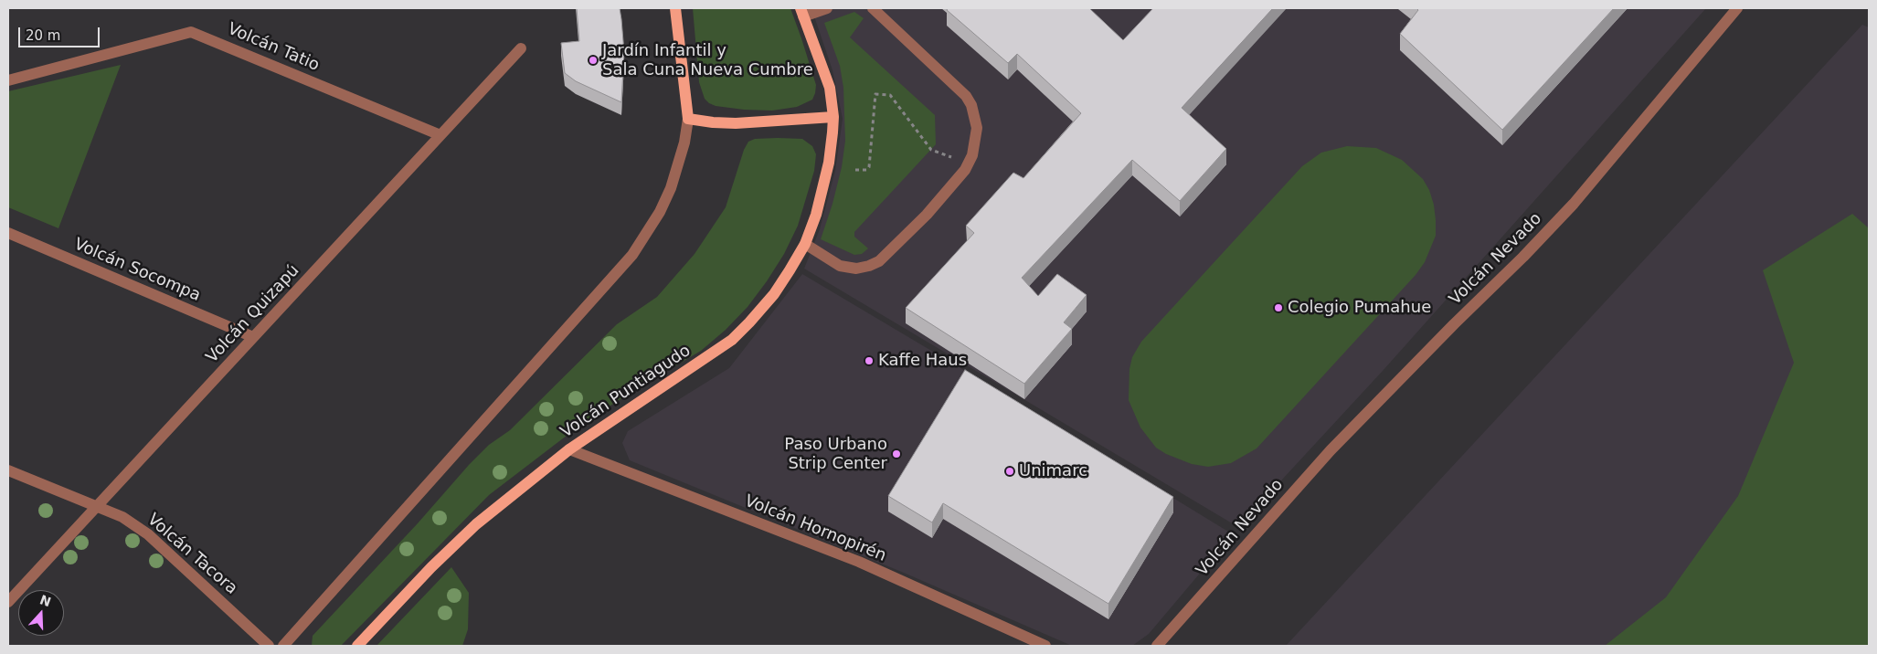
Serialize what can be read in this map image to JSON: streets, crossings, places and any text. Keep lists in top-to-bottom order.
{
  "streets": {
    "main road": ["Volcán Puntiagudo"],
    "street": [
      "Volcán Tatio",
      "Volcán Nevado",
      "Volcán Socompa",
      "Volcán Quizapú",
      "Volcán Hornopirén",
      "Volcán Tacora"
    ]
  },
  "crossings": [
    ["Volcán Tatio", "Volcán Quizapú"],
    ["Volcán Socompa", "Volcán Quizapú"],
    ["Volcán Quizapú", "Volcán Tacora"],
    ["Volcán Puntiagudo", "Volcán Hornopirén"]
  ],
  "places": [
    "Jardín Infantil y Sala Cuna Nueva Cumbre",
    "Colegio Pumahue",
    "Kaffe Haus",
    "Paso Urbano Strip Center",
    "Unimarc"
  ],
  "scale_bar": "20 m",
  "north": "top"
}
